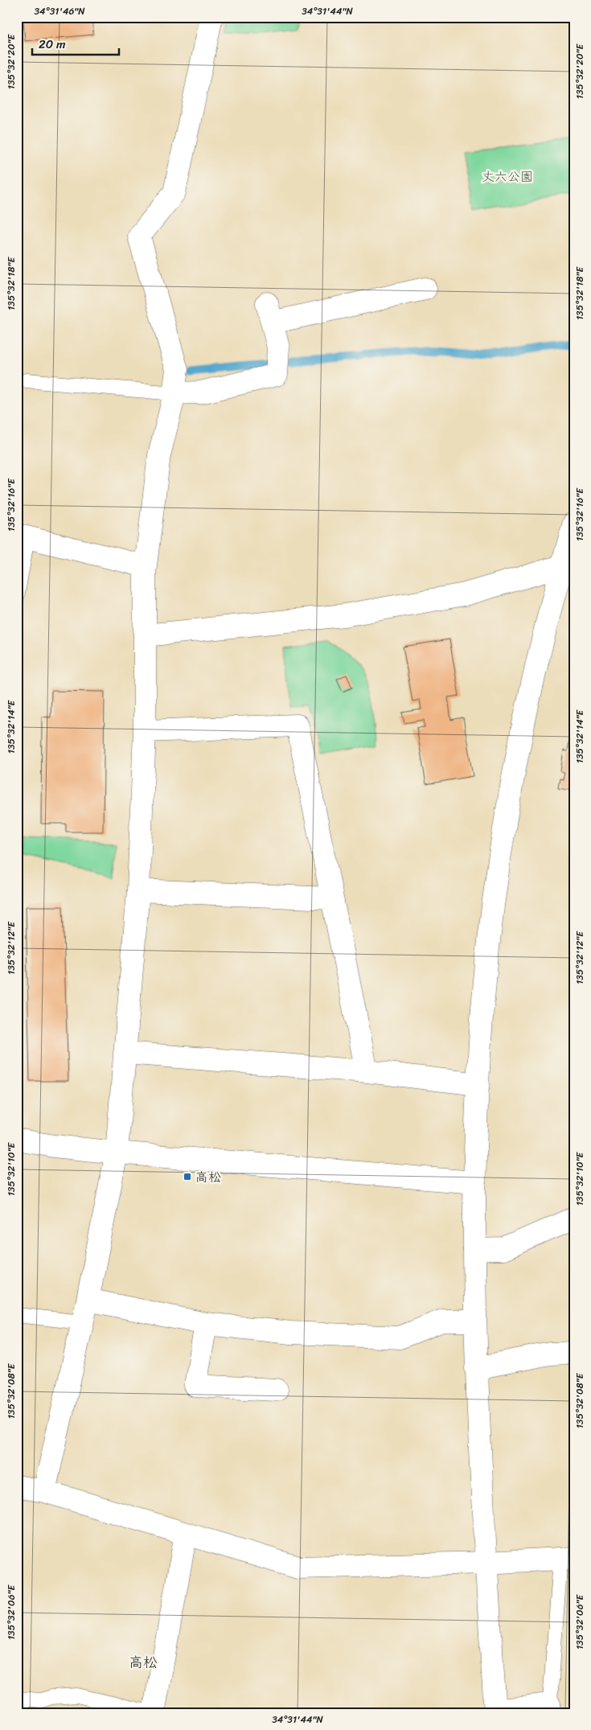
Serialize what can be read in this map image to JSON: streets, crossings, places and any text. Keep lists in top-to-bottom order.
{
  "districts": ["高松"],
  "parks": ["丈六公園"],
  "places": {
    "transit": ["高松"]
  },
  "scale_bar": "20 m",
  "coordinates": [
    "34°31'46\"N",
    "34°31'44\"N",
    "135°32'20\"E",
    "135°32'18\"E",
    "135°32'16\"E",
    "135°32'14\"E",
    "135°32'12\"E",
    "135°32'10\"E",
    "135°32'08\"E",
    "135°32'06\"E"
  ]
}
